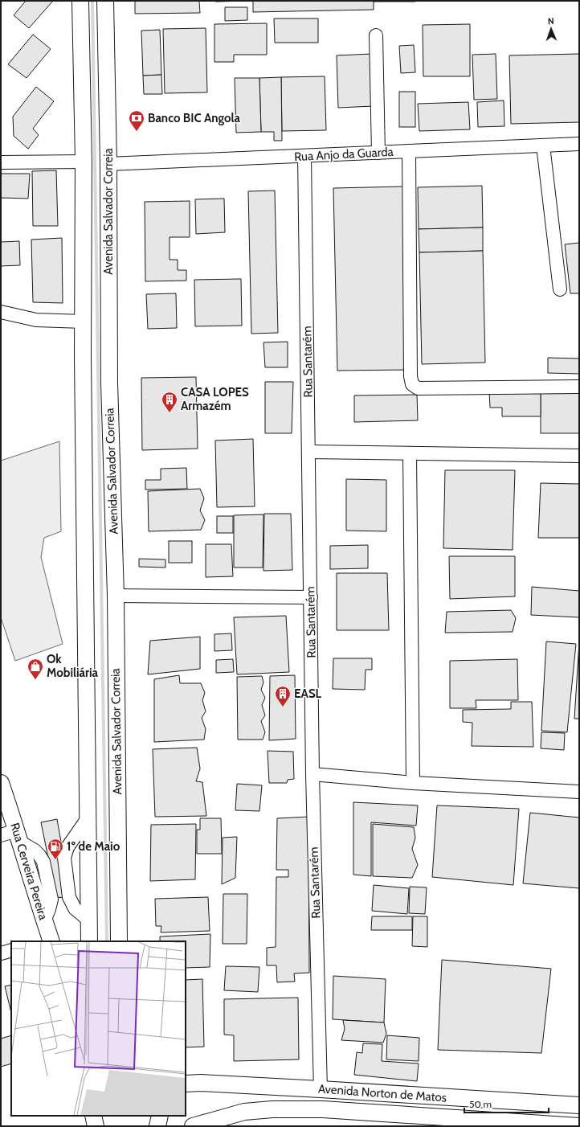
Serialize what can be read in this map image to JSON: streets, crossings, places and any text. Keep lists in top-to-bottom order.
{
  "streets": {
    "main road": ["Avenida Salvador Correia", "Rua Cerveira Pereira", "Avenida Norton de Matos"],
    "street": ["Rua Anjo da Guarda", "Rua Santarém"]
  },
  "crossings": [
    ["Rua Anjo da Guarda", "Avenida Salvador Correia"],
    ["Rua Anjo da Guarda", "Rua Santarém"],
    ["Rua Santarém", "Avenida Norton de Matos"]
  ],
  "places": {
    "bank": ["Banco BIC Angola"],
    "building": ["CASA LOPES Armazém", "EASL"],
    "shop": ["Ok Mobiliária"],
    "fuel station": ["1º de Maio"]
  },
  "scale_bar": "50 m",
  "north": "top"
}
